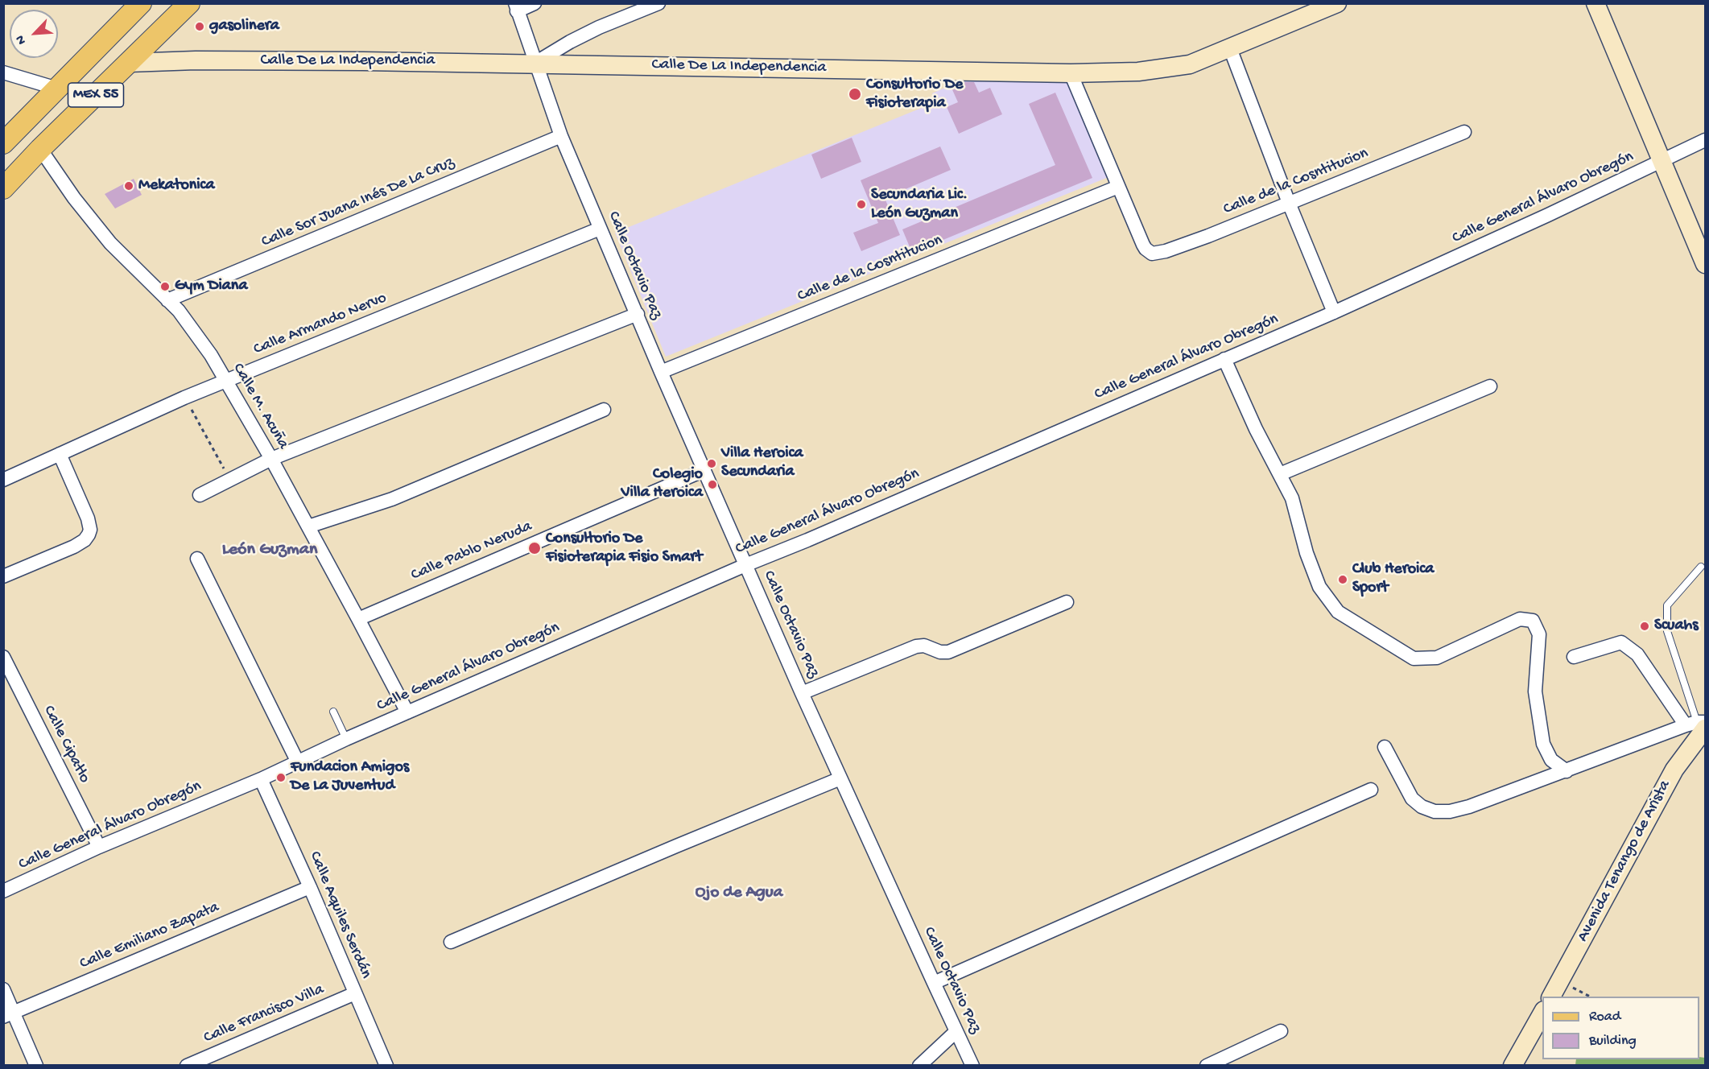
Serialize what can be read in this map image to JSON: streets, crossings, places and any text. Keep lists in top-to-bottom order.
{
  "streets": {
    "main road": ["MEX 55"],
    "street": [
      "Calle De La Independencia",
      "Calle de la Cosntitucion",
      "Calle General Álvaro Obregón",
      "Calle Sor Juana Inés De La Cruz",
      "Calle Octavio Paz",
      "Calle Armando Nervo",
      "Calle M. Acuña",
      "Calle Pablo Neruda",
      "Calle Cipatlo",
      "Avenida Tenango de Arista",
      "Calle Aquiles Serdán",
      "Calle Emiliano Zapata",
      "Calle Francisco Villa"
    ]
  },
  "crossings": [
    ["Calle De La Independencia", "MEX 55"],
    ["Calle De La Independencia", "Calle Octavio Paz"],
    ["MEX 55", "Calle M. Acuña"],
    ["Calle de la Cosntitucion", "Calle Octavio Paz"],
    ["Calle General Álvaro Obregón", "Calle Octavio Paz"],
    ["Calle General Álvaro Obregón", "Calle M. Acuña"],
    ["Calle General Álvaro Obregón", "Calle Cipatlo"],
    ["Calle General Álvaro Obregón", "Calle Aquiles Serdán"],
    ["Calle Sor Juana Inés De La Cruz", "Calle Octavio Paz"],
    ["Calle Sor Juana Inés De La Cruz", "Calle M. Acuña"],
    ["Calle Octavio Paz", "Calle Armando Nervo"],
    ["Calle Octavio Paz", "Calle Pablo Neruda"],
    ["Calle Armando Nervo", "Calle M. Acuña"],
    ["Calle M. Acuña", "Calle Pablo Neruda"],
    ["Calle Aquiles Serdán", "Calle Emiliano Zapata"],
    ["Calle Aquiles Serdán", "Calle Francisco Villa"]
  ],
  "districts": ["León Guzman", "Ojo de Agua"],
  "places": [
    "gasolinera",
    "Consultorio De Fisioterapia",
    "Mekatonica",
    "Secundaria Lic. León Guzman",
    "Gym Diana",
    "Villa Heroica Secundaria",
    "Colegio Villa Heroica",
    "Consultorio De Fisioterapia Fisio Smart",
    "Club Heroica Sport",
    "Scuahs",
    "Fundacion Amigos De La Juventud"
  ],
  "legend": ["Road", "Building"],
  "north": "bottom left"
}
